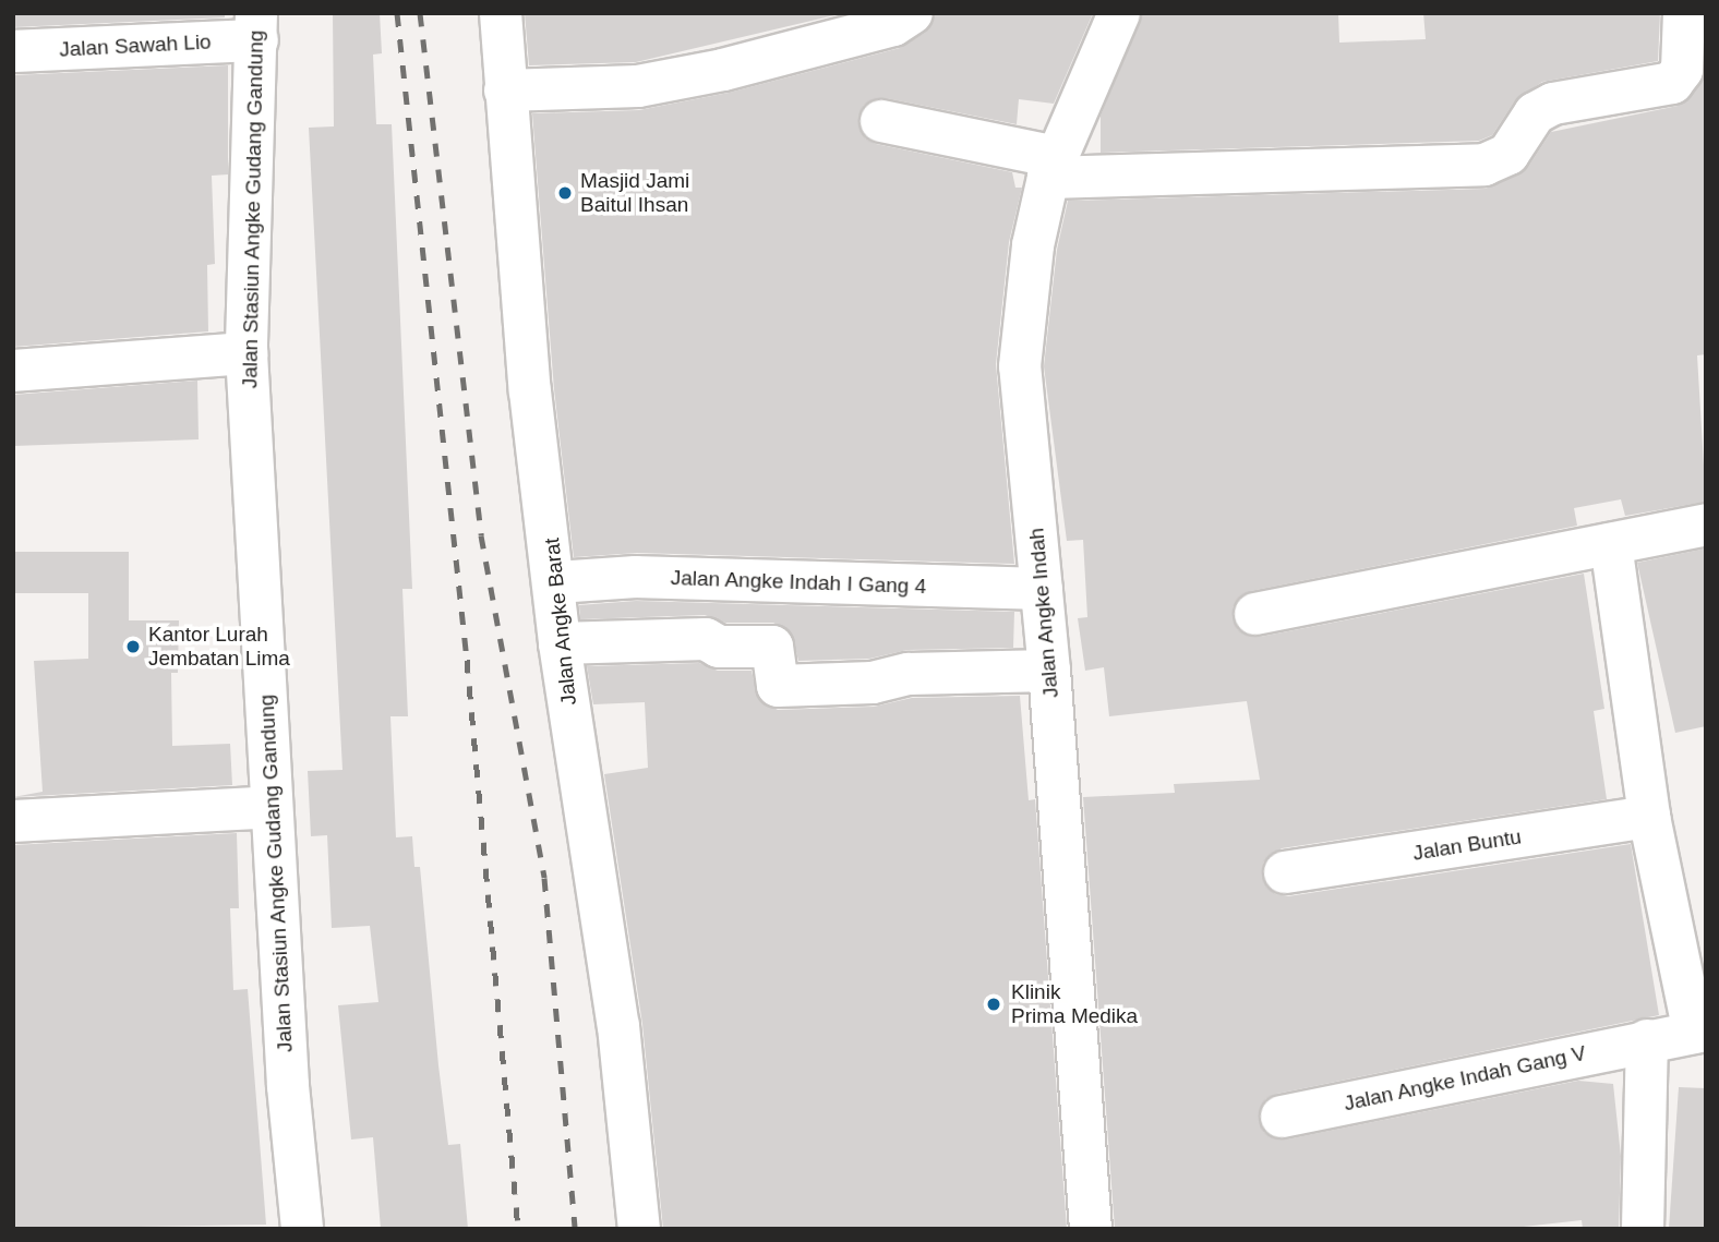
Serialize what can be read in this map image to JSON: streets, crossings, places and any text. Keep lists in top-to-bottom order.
{
  "streets": {
    "street": [
      "Jalan Sawah Lio",
      "Jalan Stasiun Angke Gudang Gandung",
      "Jalan Angke Indah I Gang 4",
      "Jalan Angke Indah",
      "Jalan Angke Barat",
      "Jalan Buntu",
      "Jalan Angke Indah Gang V"
    ]
  },
  "crossings": [
    ["Jalan Sawah Lio", "Jalan Stasiun Angke Gudang Gandung"],
    ["Jalan Angke Indah I Gang 4", "Jalan Angke Indah"],
    ["Jalan Angke Indah I Gang 4", "Jalan Angke Barat"]
  ],
  "places": ["Masjid Jami Baitul Ihsan", "Kantor Lurah Jembatan Lima", "Klinik Prima Medika"]
}
